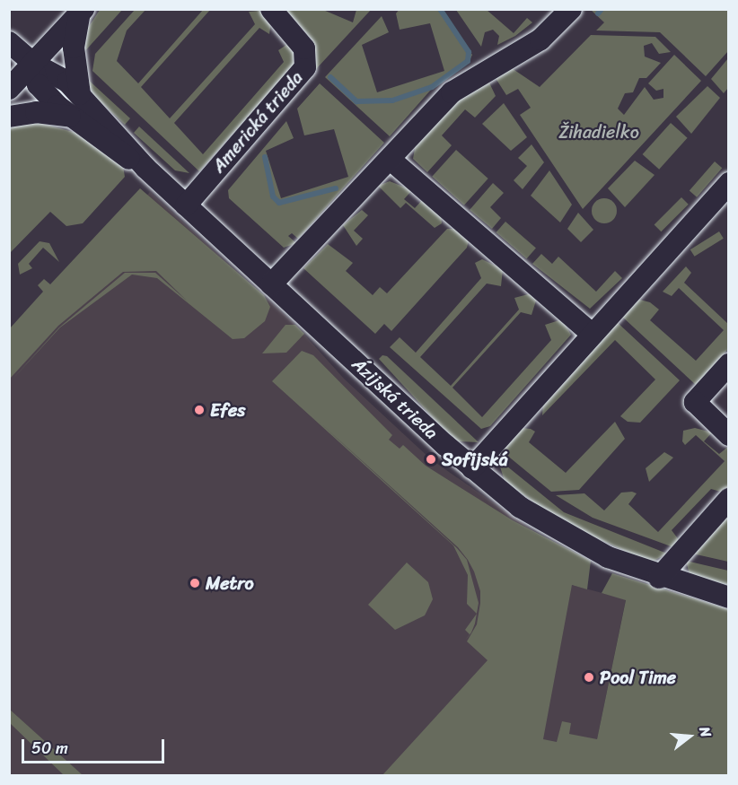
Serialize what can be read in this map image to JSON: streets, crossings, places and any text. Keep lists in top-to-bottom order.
{
  "streets": {
    "street": ["Americká trieda", "Ázijská trieda"]
  },
  "crossings": [
    ["Americká trieda", "Ázijská trieda"]
  ],
  "parks": ["Žihadielko"],
  "places": [
    "Efes",
    "Sofijská",
    "Metro",
    "Pool Time"
  ],
  "scale_bar": "50 m",
  "north": "right"
}
